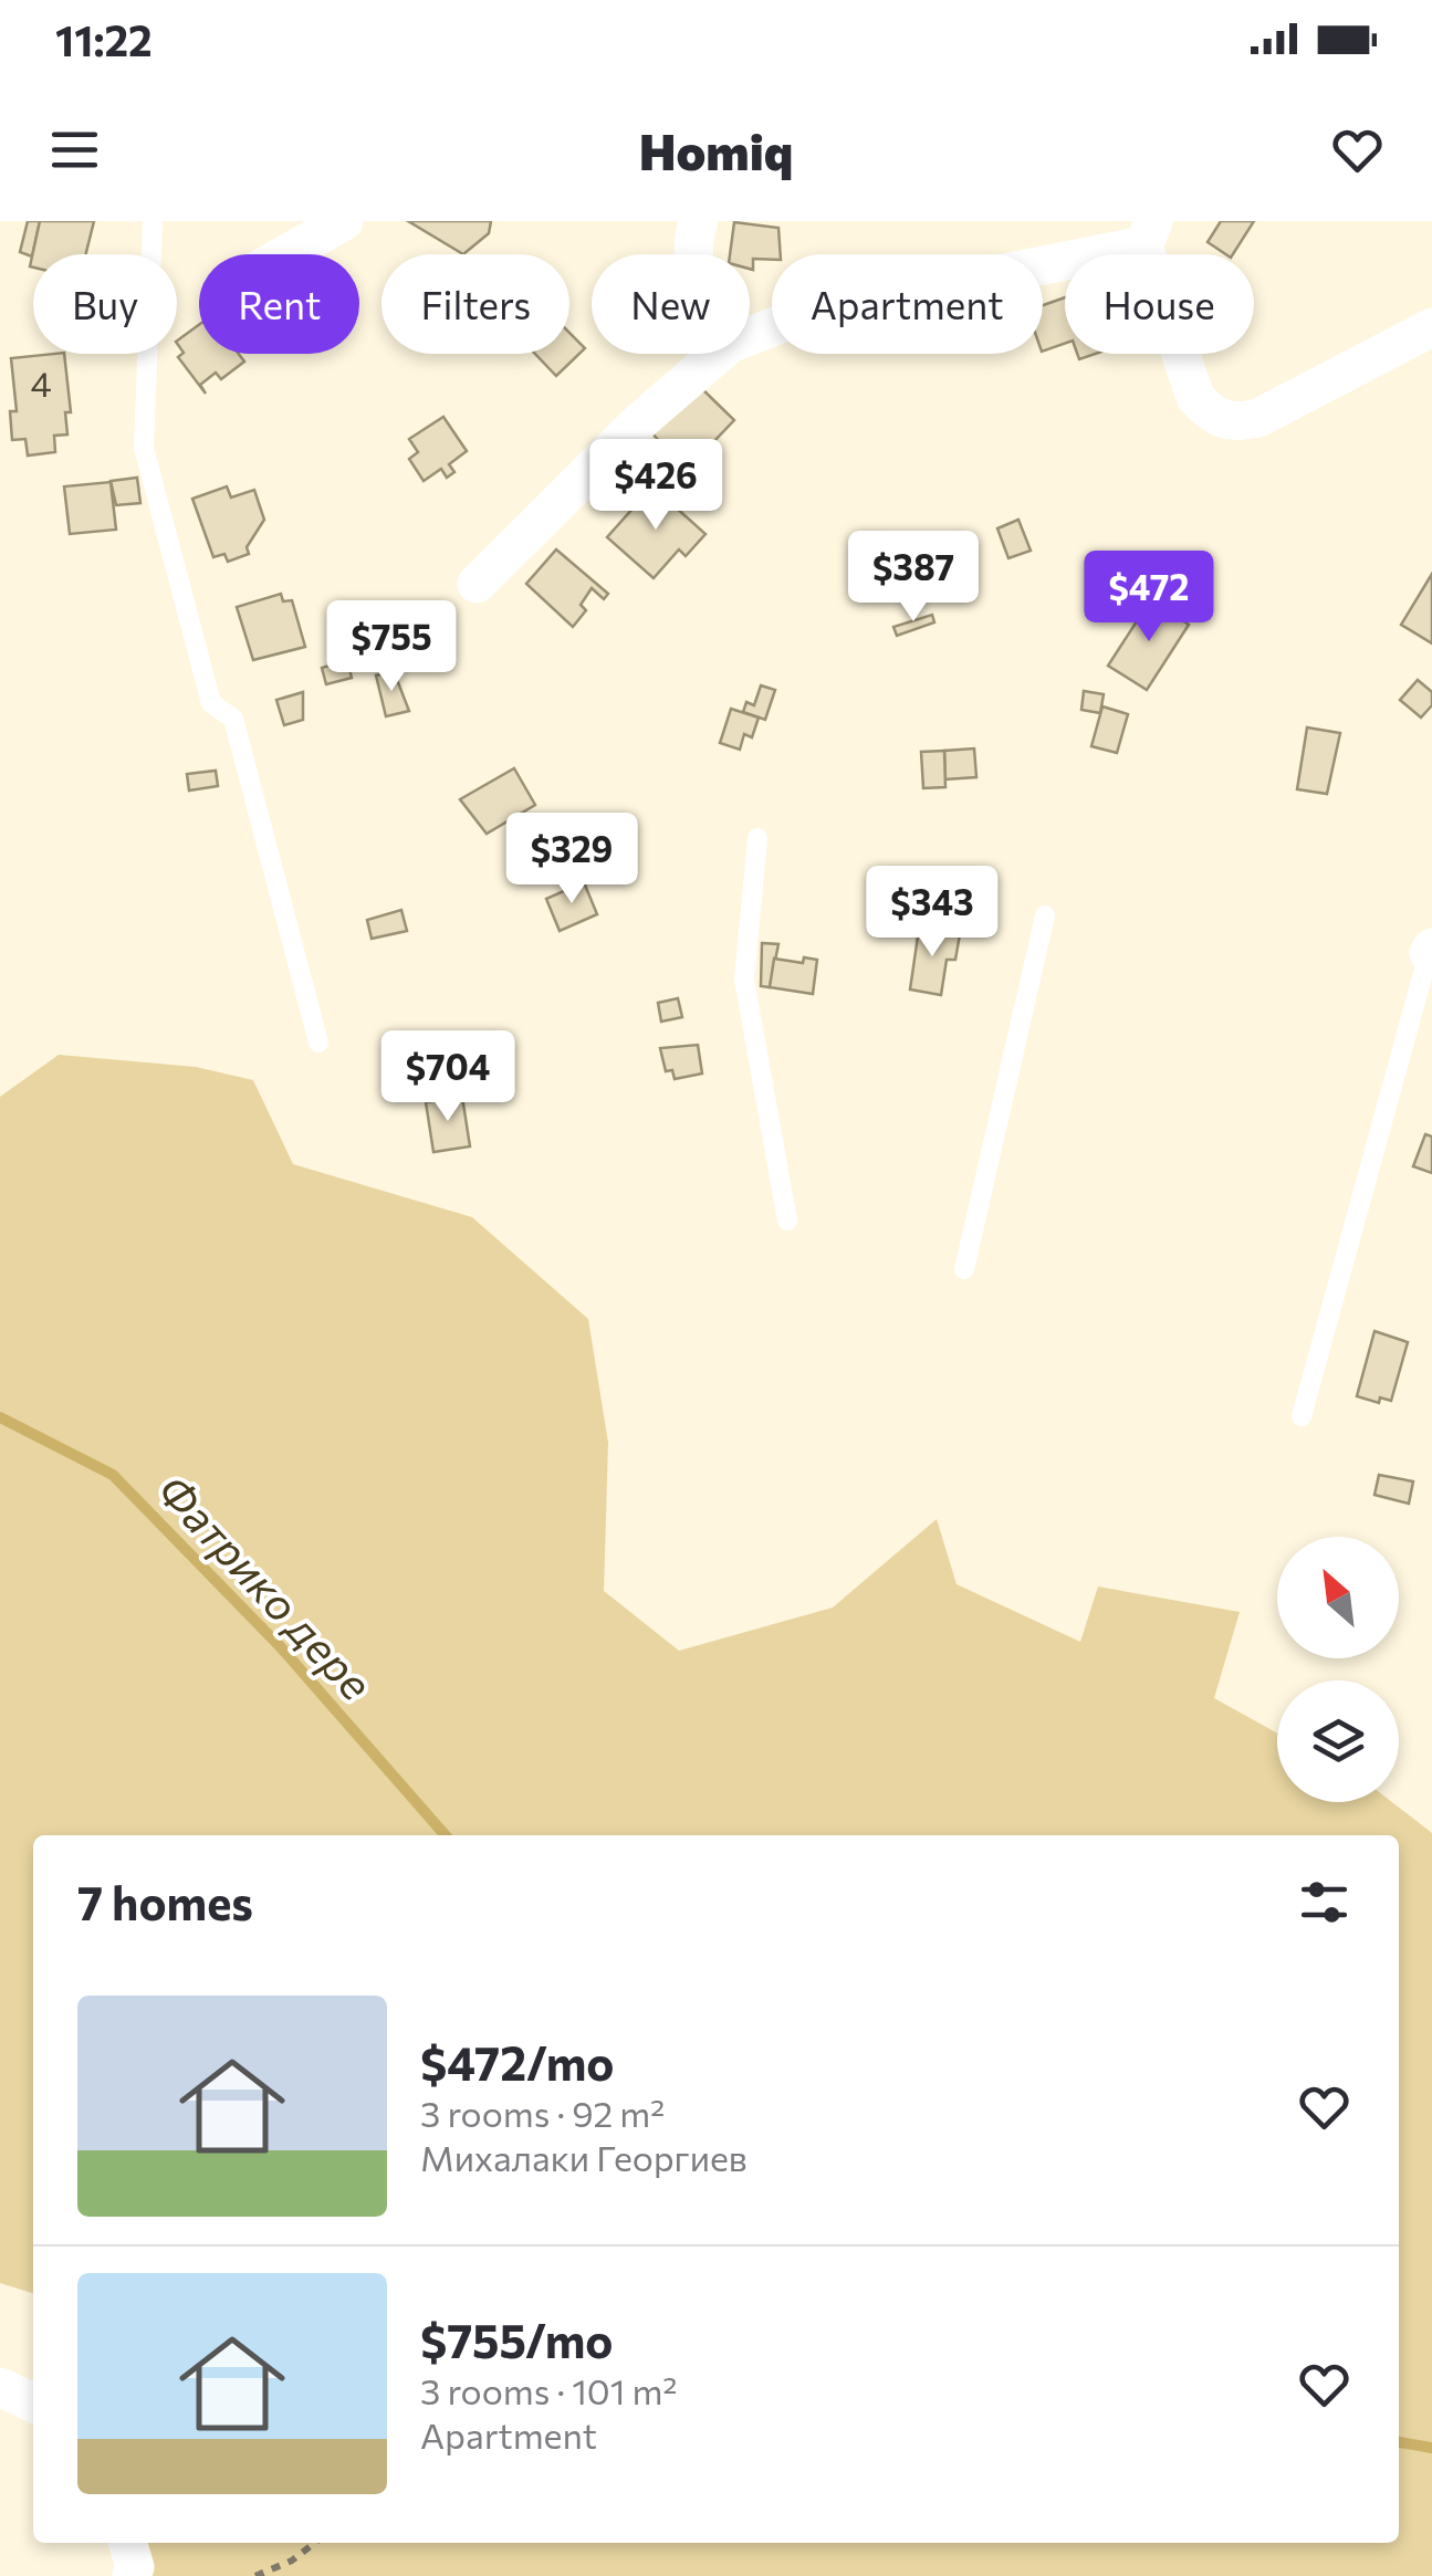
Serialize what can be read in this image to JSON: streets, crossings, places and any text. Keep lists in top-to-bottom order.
{
  "water": ["Фатрико дере"],
  "house_numbers": ["4"],
  "north": "top left",
  "page": {
    "status": "11:22",
    "header": "Homiq",
    "chip": [
      "Buy",
      "Rent",
      "Filters",
      "New",
      "Apartment",
      "House"
    ],
    "price": [
      "$426",
      "$387",
      "$472",
      "$755",
      "$329",
      "$343",
      "$704"
    ],
    "heading": "7 homes",
    "list": [
      {
        "name": "$472/mo",
        "note": "3 rooms · 92 m² · Михалаки Георгиев"
      },
      {
        "name": "$755/mo",
        "note": "3 rooms · 101 m² · Apartment"
      }
    ]
  }
}
